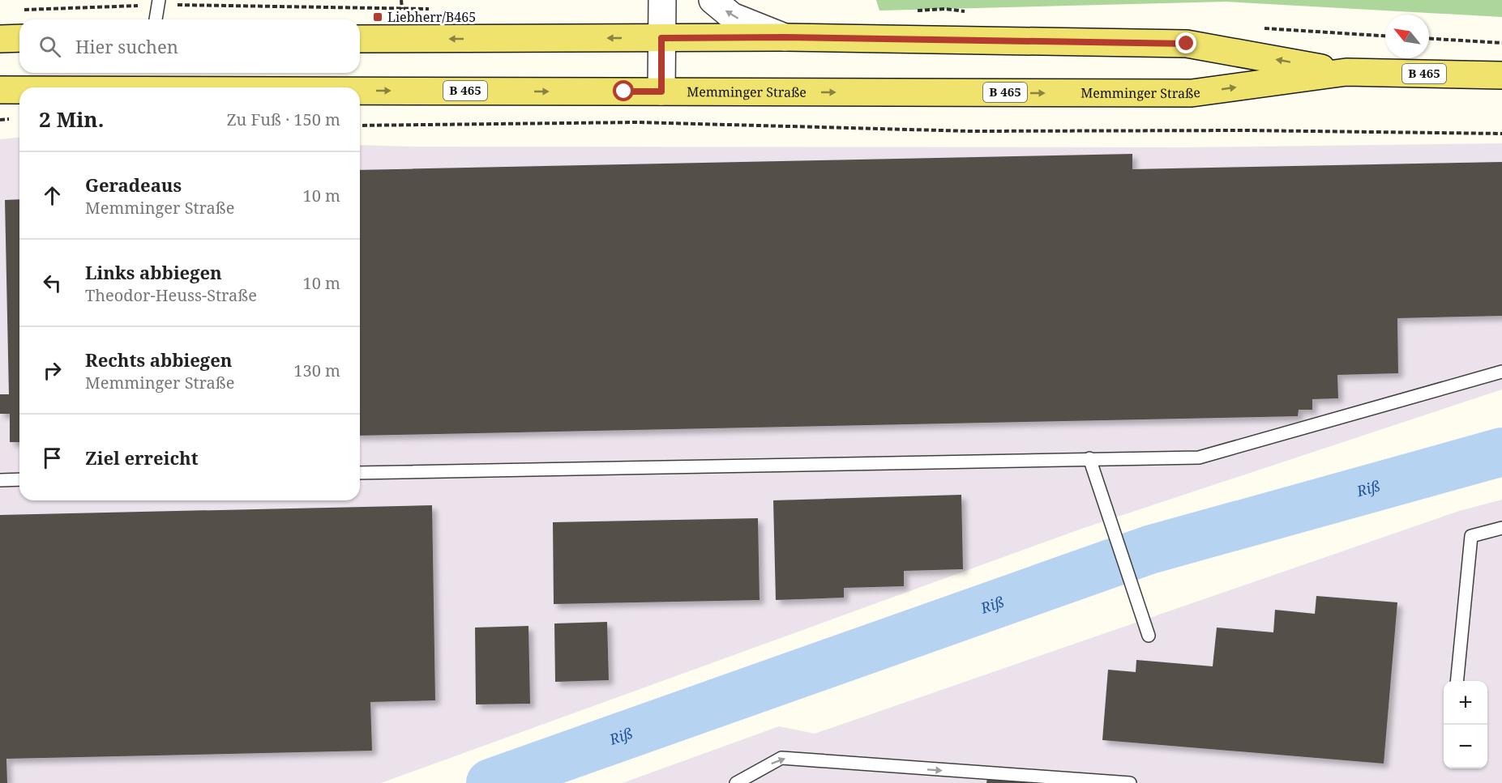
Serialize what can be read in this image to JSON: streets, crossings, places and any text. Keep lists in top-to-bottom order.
{
  "streets": {
    "main road": ["B 465", "Memminger Straße"]
  },
  "water": ["Riß"],
  "places": {
    "transit": ["Liebherr/B465"]
  },
  "north": "top left",
  "page": {
    "search": "Hier suchen",
    "heading": ["2 Min.", "Zu Fuß · 150 m"],
    "list": [
      ["Geradeaus", "Memminger Straße", "10 m"],
      ["Links abbiegen", "Theodor-Heuss-Straße", "10 m"],
      ["Rechts abbiegen", "Memminger Straße", "130 m"],
      "Ziel erreicht"
    ],
    "map_buttons": ["+", "−"]
  }
}
